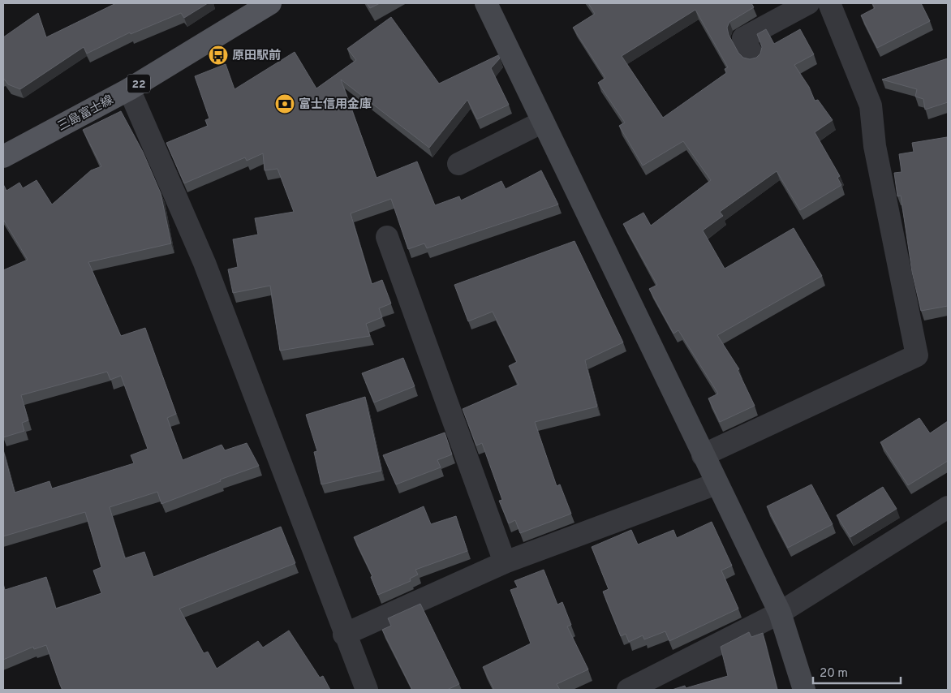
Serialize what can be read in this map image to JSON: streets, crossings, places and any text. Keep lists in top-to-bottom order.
{
  "streets": {
    "main road": ["22", "三島富士線"]
  },
  "places": {
    "bus stop": ["原田駅前"],
    "bank": ["富士信用金庫"]
  },
  "scale_bar": "20 m"
}
